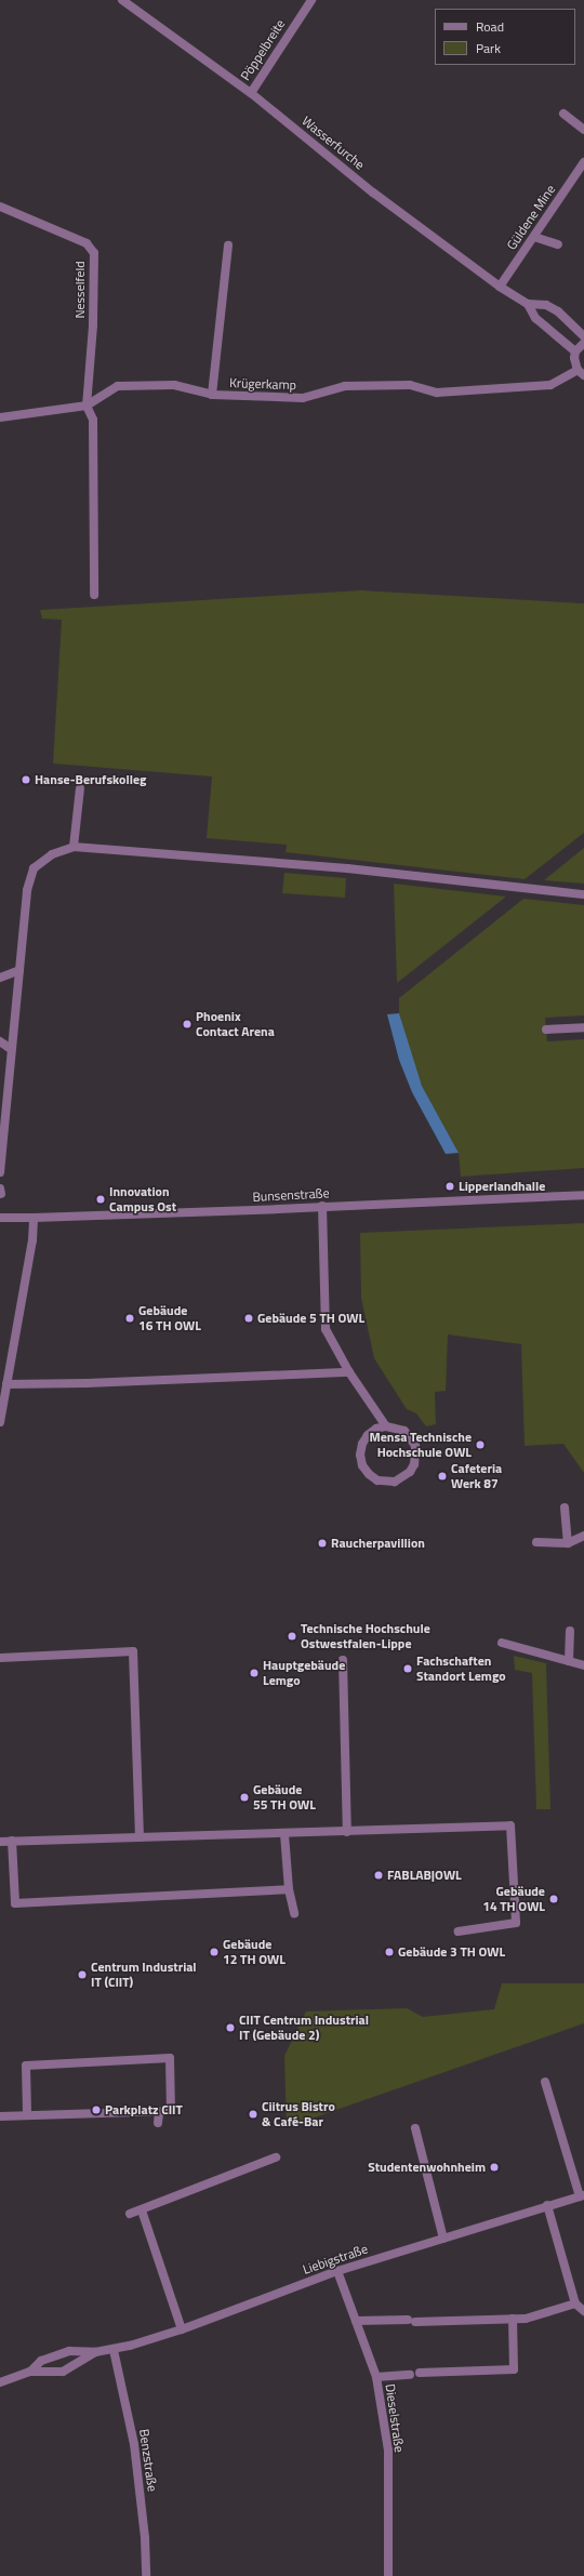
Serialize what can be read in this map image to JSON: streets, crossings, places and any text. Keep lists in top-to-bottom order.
{
  "streets": {
    "street": [
      "Pöppelbreite",
      "Wasserfurche",
      "Güldene Mine",
      "Nesselfeld",
      "Krügerkamp",
      "Bunsenstraße",
      "Liebigstraße",
      "Dieselstraße",
      "Benzstraße"
    ]
  },
  "crossings": [
    ["Pöppelbreite", "Wasserfurche"],
    ["Wasserfurche", "Güldene Mine"],
    ["Nesselfeld", "Krügerkamp"],
    ["Liebigstraße", "Dieselstraße"],
    ["Liebigstraße", "Benzstraße"]
  ],
  "places": [
    "Hanse-Berufskolleg",
    "Phoenix Contact Arena",
    "Lipperlandhalle",
    "Innovation Campus Ost",
    "Gebäude 16 TH OWL",
    "Gebäude 5 TH OWL",
    "Mensa Technische Hochschule OWL",
    "Cafeteria Werk 87",
    "Raucherpavillion",
    "Technische Hochschule Ostwestfalen-Lippe",
    "Fachschaften Standort Lemgo",
    "Hauptgebäude Lemgo",
    "Gebäude 55 TH OWL",
    "FABLAB|OWL",
    "Gebäude 14 TH OWL",
    "Gebäude 12 TH OWL",
    "Gebäude 3 TH OWL",
    "Centrum Industrial IT (CIIT)",
    "CIIT Centrum Industrial IT (Gebäude 2)",
    "Parkplatz CIIT",
    "Ciitrus Bistro & Café-Bar",
    "Studentenwohnheim"
  ],
  "legend": ["Road", "Park"]
}
